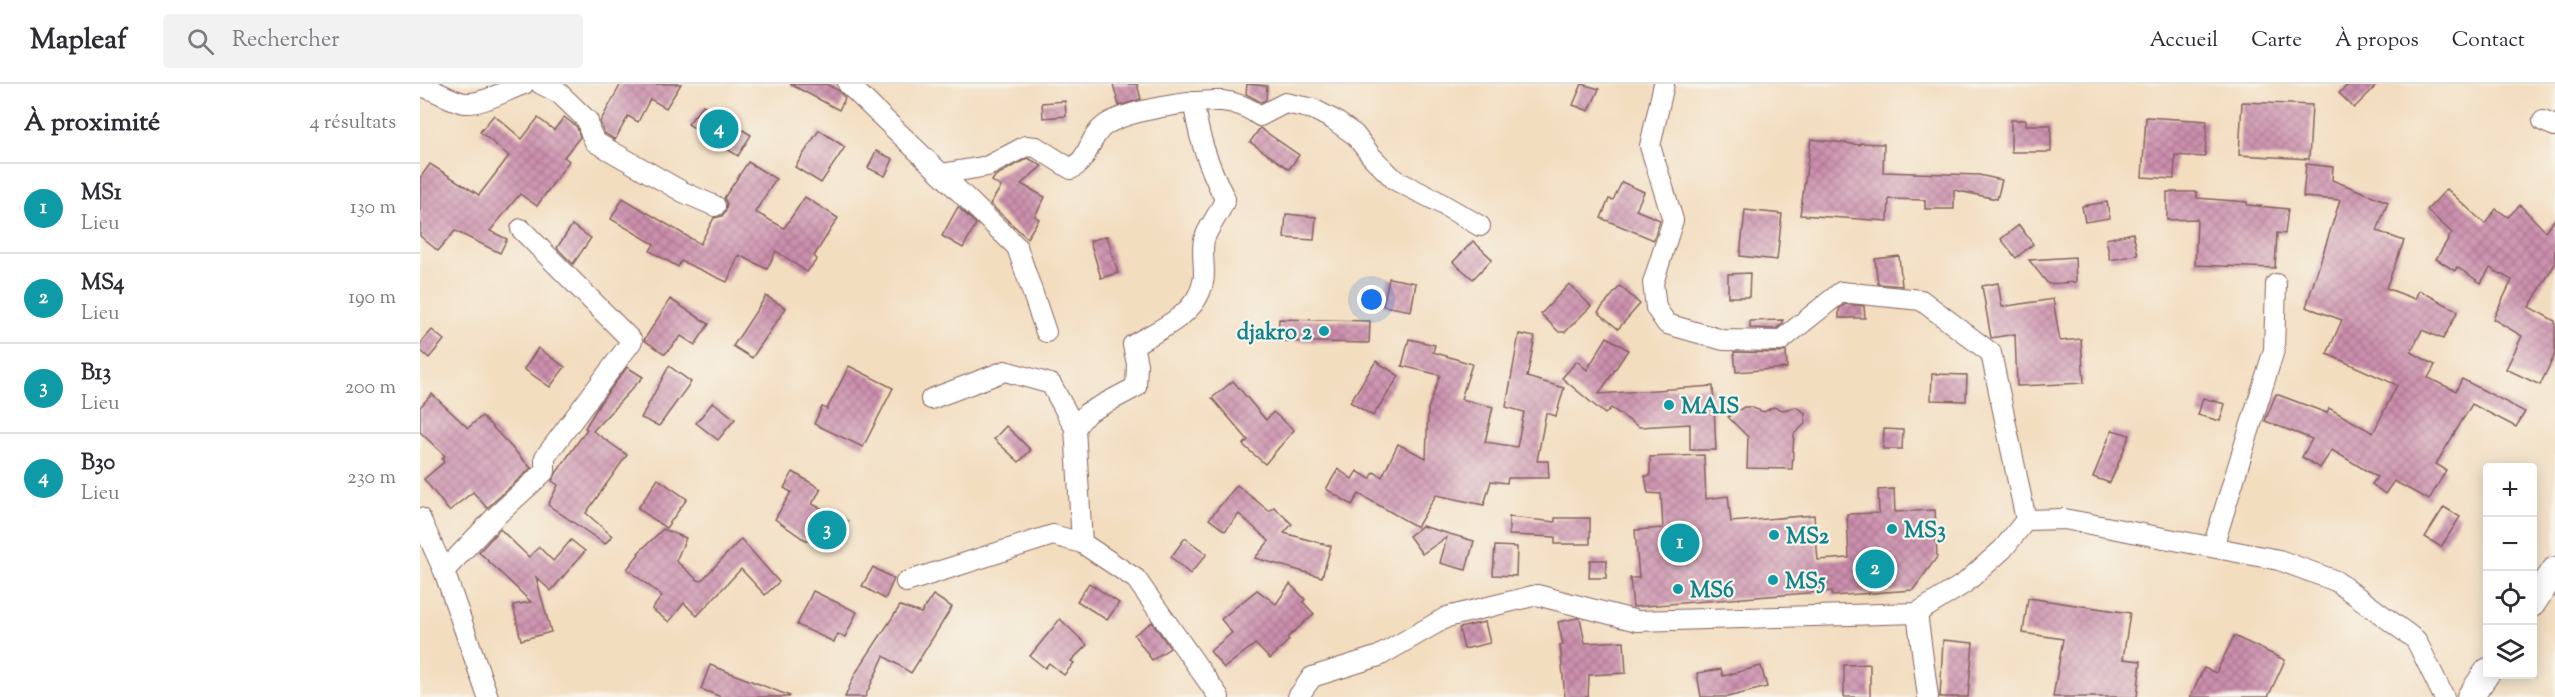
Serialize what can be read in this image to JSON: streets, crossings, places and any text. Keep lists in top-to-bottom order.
{
  "places": [
    "djakro 2",
    "MAIS",
    "MS3",
    "MS2",
    "MS5",
    "MS6"
  ],
  "page": {
    "header": "Mapleaf",
    "search": "Rechercher",
    "nav": [
      "Accueil",
      "Carte",
      "À propos",
      "Contact"
    ],
    "heading": ["À proximité", "4 résultats"],
    "pins": [
      "4",
      "3",
      "1",
      "2"
    ],
    "list": [
      {
        "mark": "1",
        "name": "MS1",
        "note": "Lieu",
        "value": "130 m"
      },
      {
        "mark": "2",
        "name": "MS4",
        "note": "Lieu",
        "value": "190 m"
      },
      {
        "mark": "3",
        "name": "B13",
        "note": "Lieu",
        "value": "200 m"
      },
      {
        "mark": "4",
        "name": "B30",
        "note": "Lieu",
        "value": "230 m"
      }
    ],
    "map_buttons": ["+", "−"]
  }
}
